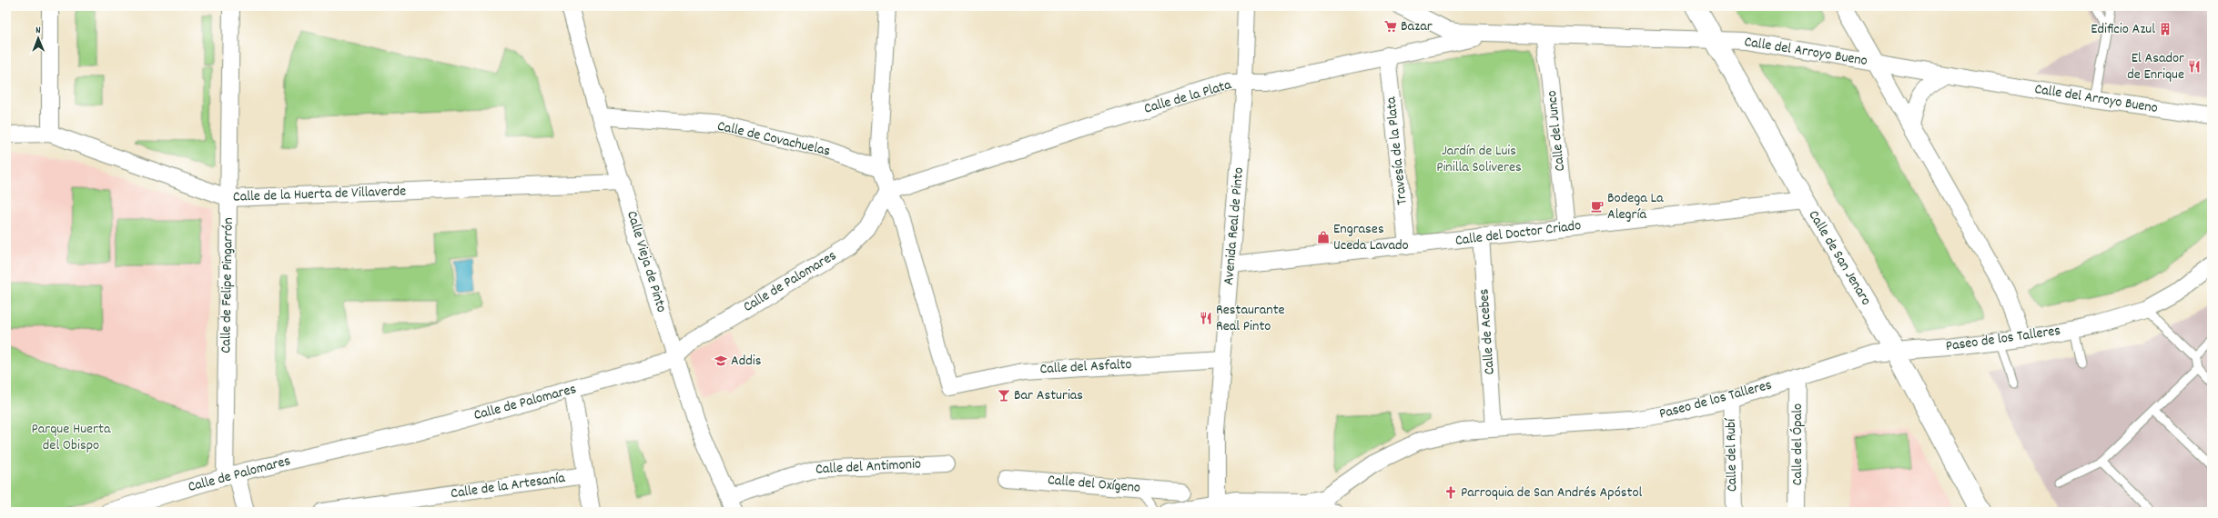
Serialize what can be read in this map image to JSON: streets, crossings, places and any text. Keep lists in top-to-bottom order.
{
  "streets": {
    "street": [
      "Calle del Arroyo Bueno",
      "Calle de la Plata",
      "Calle del Junco",
      "Calle de Covachuelas",
      "Travesía de la Plata",
      "Calle de la Huerta de Villaverde",
      "Avenida Real de Pinto",
      "Calle del Doctor Criado",
      "Calle de San Jenaro",
      "Calle Vieja de Pinto",
      "Calle de Palomares",
      "Calle de Felipe Pingarrón",
      "Calle de Acebes",
      "Paseo de los Talleres",
      "Calle del Asfalto",
      "Calle del Ópalo",
      "Calle del Rubí",
      "Calle del Antimonio",
      "Calle del Oxígeno",
      "Calle de la Artesanía"
    ]
  },
  "crossings": [
    ["Calle del Arroyo Bueno", "Calle de la Plata"],
    ["Calle del Arroyo Bueno", "Calle del Junco"],
    ["Calle del Arroyo Bueno", "Calle de San Jenaro"],
    ["Calle de la Plata", "Travesía de la Plata"],
    ["Calle de la Plata", "Avenida Real de Pinto"],
    ["Calle de la Plata", "Calle de Palomares"],
    ["Calle de la Plata", "Calle del Asfalto"],
    ["Calle del Junco", "Calle del Doctor Criado"],
    ["Calle de Covachuelas", "Calle Vieja de Pinto"],
    ["Travesía de la Plata", "Calle del Doctor Criado"],
    ["Calle de la Huerta de Villaverde", "Calle Vieja de Pinto"],
    ["Calle de la Huerta de Villaverde", "Calle de Felipe Pingarrón"],
    ["Avenida Real de Pinto", "Calle del Doctor Criado"],
    ["Avenida Real de Pinto", "Paseo de los Talleres"],
    ["Avenida Real de Pinto", "Calle del Asfalto"],
    ["Calle del Doctor Criado", "Calle de San Jenaro"],
    ["Calle del Doctor Criado", "Calle de Acebes"],
    ["Calle de San Jenaro", "Paseo de los Talleres"],
    ["Calle Vieja de Pinto", "Calle de Palomares"],
    ["Calle Vieja de Pinto", "Calle del Antimonio"],
    ["Calle de Palomares", "Calle de Felipe Pingarrón"],
    ["Calle de Palomares", "Calle del Asfalto"],
    ["Calle de Acebes", "Paseo de los Talleres"],
    ["Paseo de los Talleres", "Calle del Ópalo"],
    ["Paseo de los Talleres", "Calle del Rubí"]
  ],
  "parks": ["Jardín de Luis Pinilla Soliveres", "Parque Huerta del Obispo"],
  "places": {
    "supermarket": ["Bazar"],
    "building": ["Edificio Azul"],
    "restaurant": ["El Asador de Enrique", "Restaurante Real Pinto"],
    "cafe": ["Bodega La Alegría"],
    "shop": ["Engrases Uceda Lavado"],
    "school or university": ["Addis"],
    "bar": ["Bar Asturias"],
    "church": ["Parroquia de San Andrés Apóstol"]
  },
  "north": "top"
}
